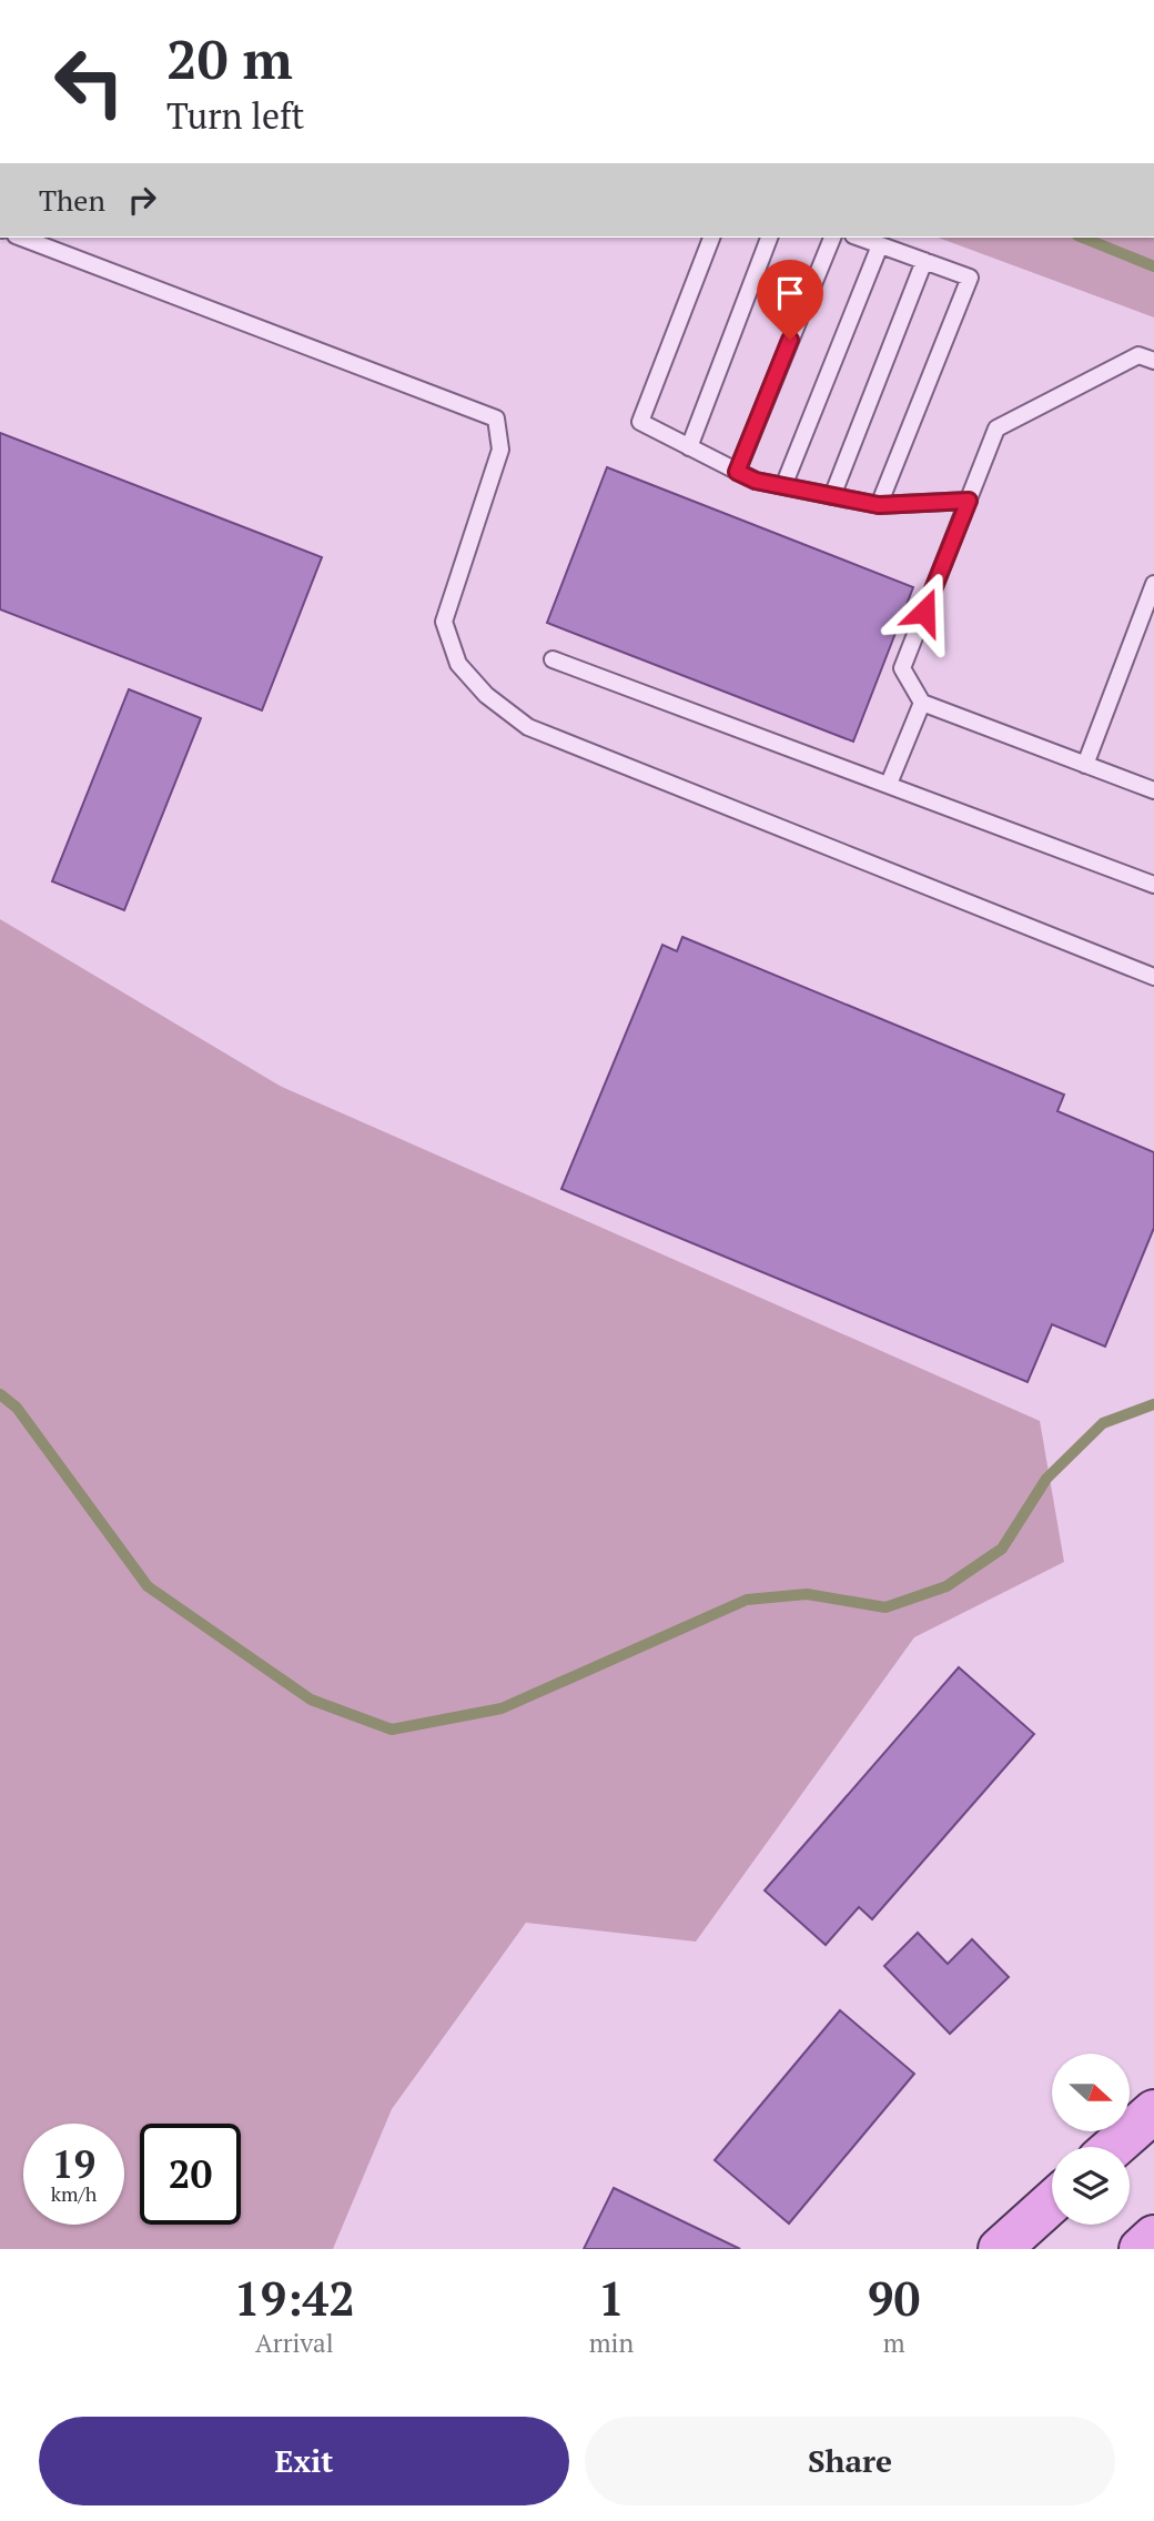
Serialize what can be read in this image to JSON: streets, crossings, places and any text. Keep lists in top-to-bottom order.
{
  "north": "right",
  "page": {
    "turn": ["20 m", "Turn left"],
    "then": "Then",
    "speed": "19 km/h",
    "limit": "20",
    "eta": [
      "19:42",
      "Arrival",
      "1",
      "min",
      "90",
      "m"
    ],
    "buttons": ["Exit", "Share"]
  }
}
